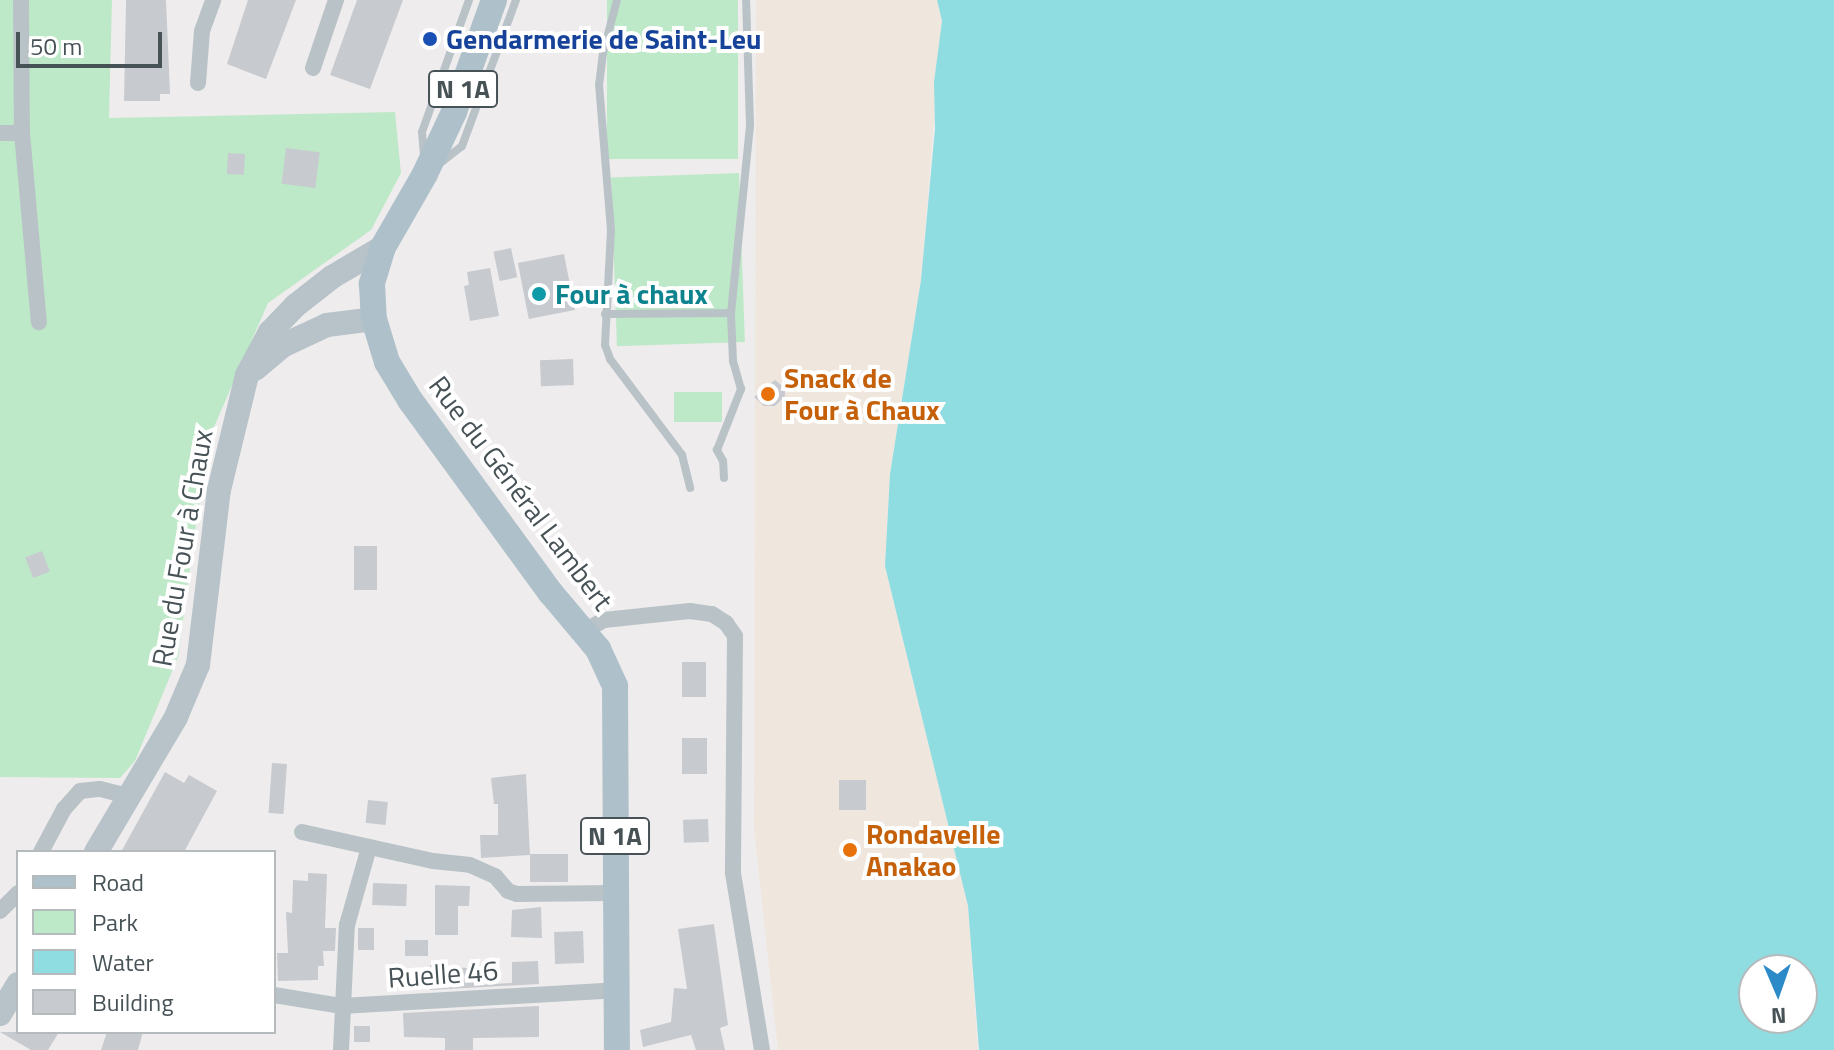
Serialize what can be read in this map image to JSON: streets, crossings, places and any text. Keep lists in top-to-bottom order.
{
  "streets": {
    "main road": ["N 1A", "Rue du Général Lambert", "Rue du Four à Chaux"],
    "street": ["Ruelle 46"]
  },
  "crossings": [
    ["Rue du Général Lambert", "Rue du Four à Chaux"],
    ["Rue du Général Lambert", "Ruelle 46"]
  ],
  "places": [
    "Gendarmerie de Saint-Leu",
    "Four à chaux",
    "Snack de Four à Chaux",
    "Rondavelle Anakao"
  ],
  "legend": [
    "Road",
    "Park",
    "Water",
    "Building"
  ],
  "scale_bar": "50 m",
  "north": "bottom"
}
